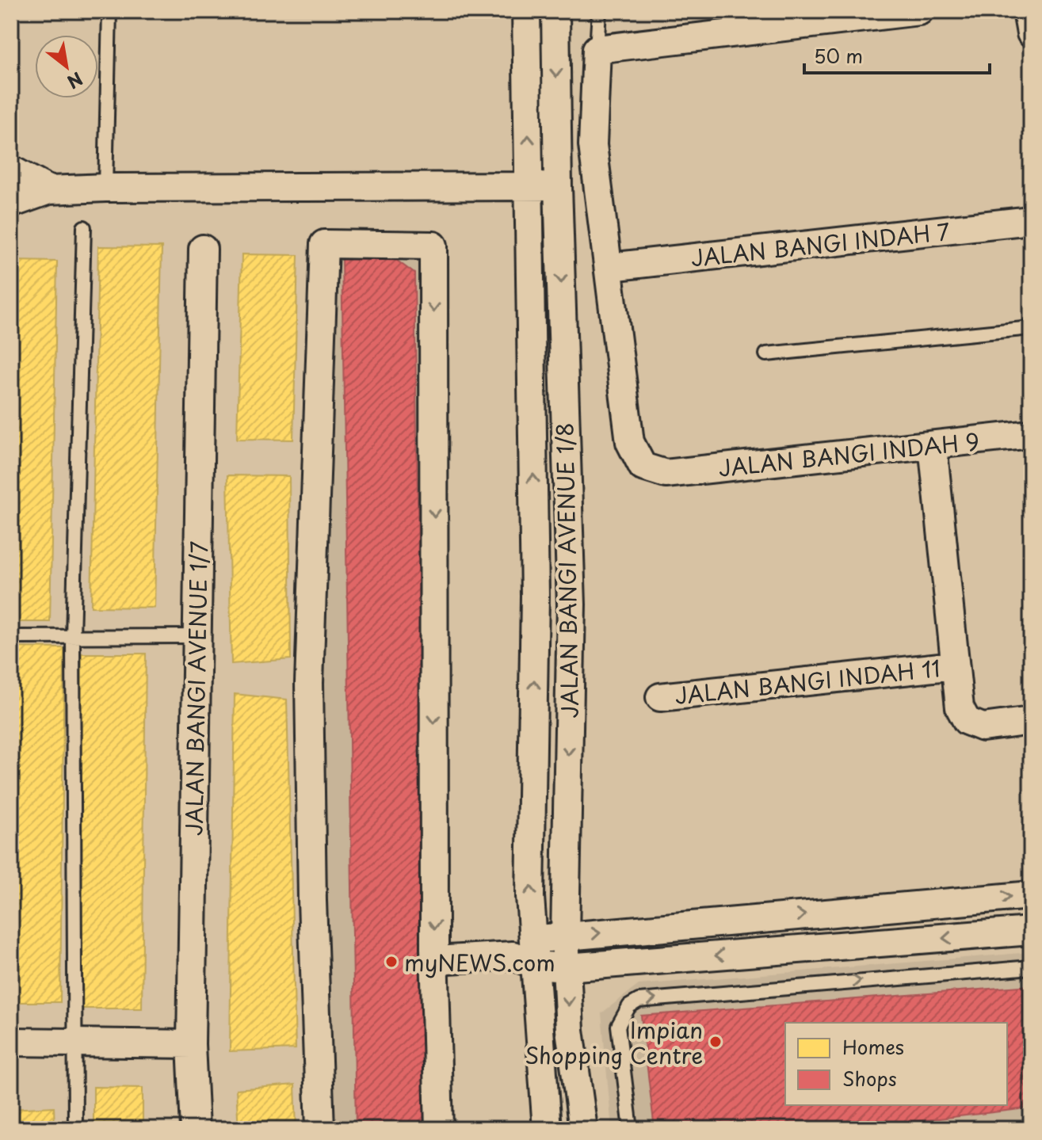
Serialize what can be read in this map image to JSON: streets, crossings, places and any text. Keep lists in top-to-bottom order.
{
  "streets": {
    "street": [
      "JALAN BANGI INDAH 7",
      "JALAN BANGI INDAH 9",
      "JALAN BANGI AVENUE 1/8",
      "JALAN BANGI INDAH 11",
      "JALAN BANGI AVENUE 1/7"
    ]
  },
  "crossings": [
    ["JALAN BANGI INDAH 7", "JALAN BANGI INDAH 9"]
  ],
  "places": ["myNEWS.com", "Impian Shopping Centre"],
  "legend": ["Homes", "Shops"],
  "scale_bar": "50 m",
  "north": "bottom right"
}
